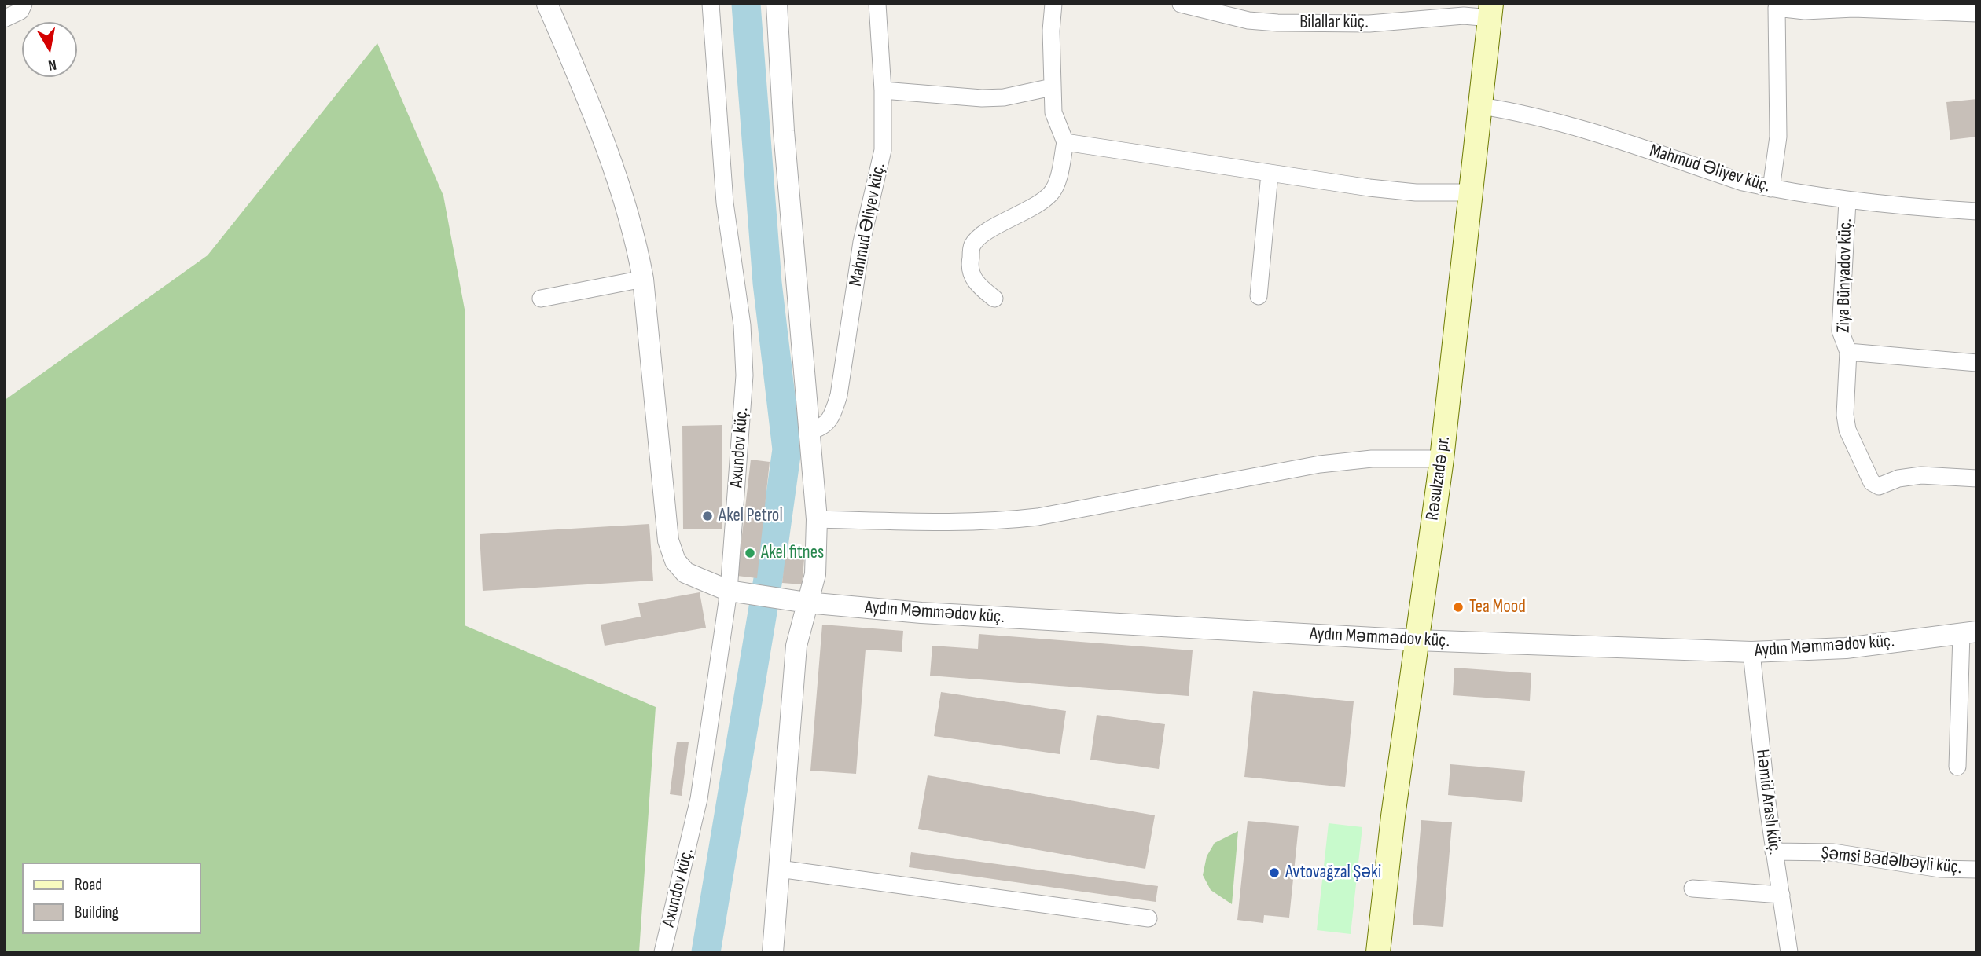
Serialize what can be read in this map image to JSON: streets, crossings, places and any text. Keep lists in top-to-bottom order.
{
  "streets": {
    "main road": ["Rəsulzadə pr."],
    "street": [
      "Bilallar küç.",
      "Mahmud Əliyev küç.",
      "Ziya Bünyadov küç.",
      "Axundov küç.",
      "Aydın Məmmədov küç.",
      "Həmid Araslı küç.",
      "Şəmsi Bədəlbəyli küç."
    ]
  },
  "crossings": [
    ["Bilallar küç.", "Rəsulzadə pr."],
    ["Mahmud Əliyev küç.", "Ziya Bünyadov küç."],
    ["Mahmud Əliyev küç.", "Rəsulzadə pr."],
    ["Axundov küç.", "Aydın Məmmədov küç."],
    ["Rəsulzadə pr.", "Aydın Məmmədov küç."],
    ["Aydın Məmmədov küç.", "Həmid Araslı küç."],
    ["Həmid Araslı küç.", "Şəmsi Bədəlbəyli küç."]
  ],
  "places": [
    "Akel Petrol",
    "Akel fitnes",
    "Tea Mood",
    "Avtovağzal Şəki"
  ],
  "legend": ["Road", "Building"],
  "north": "bottom"
}
